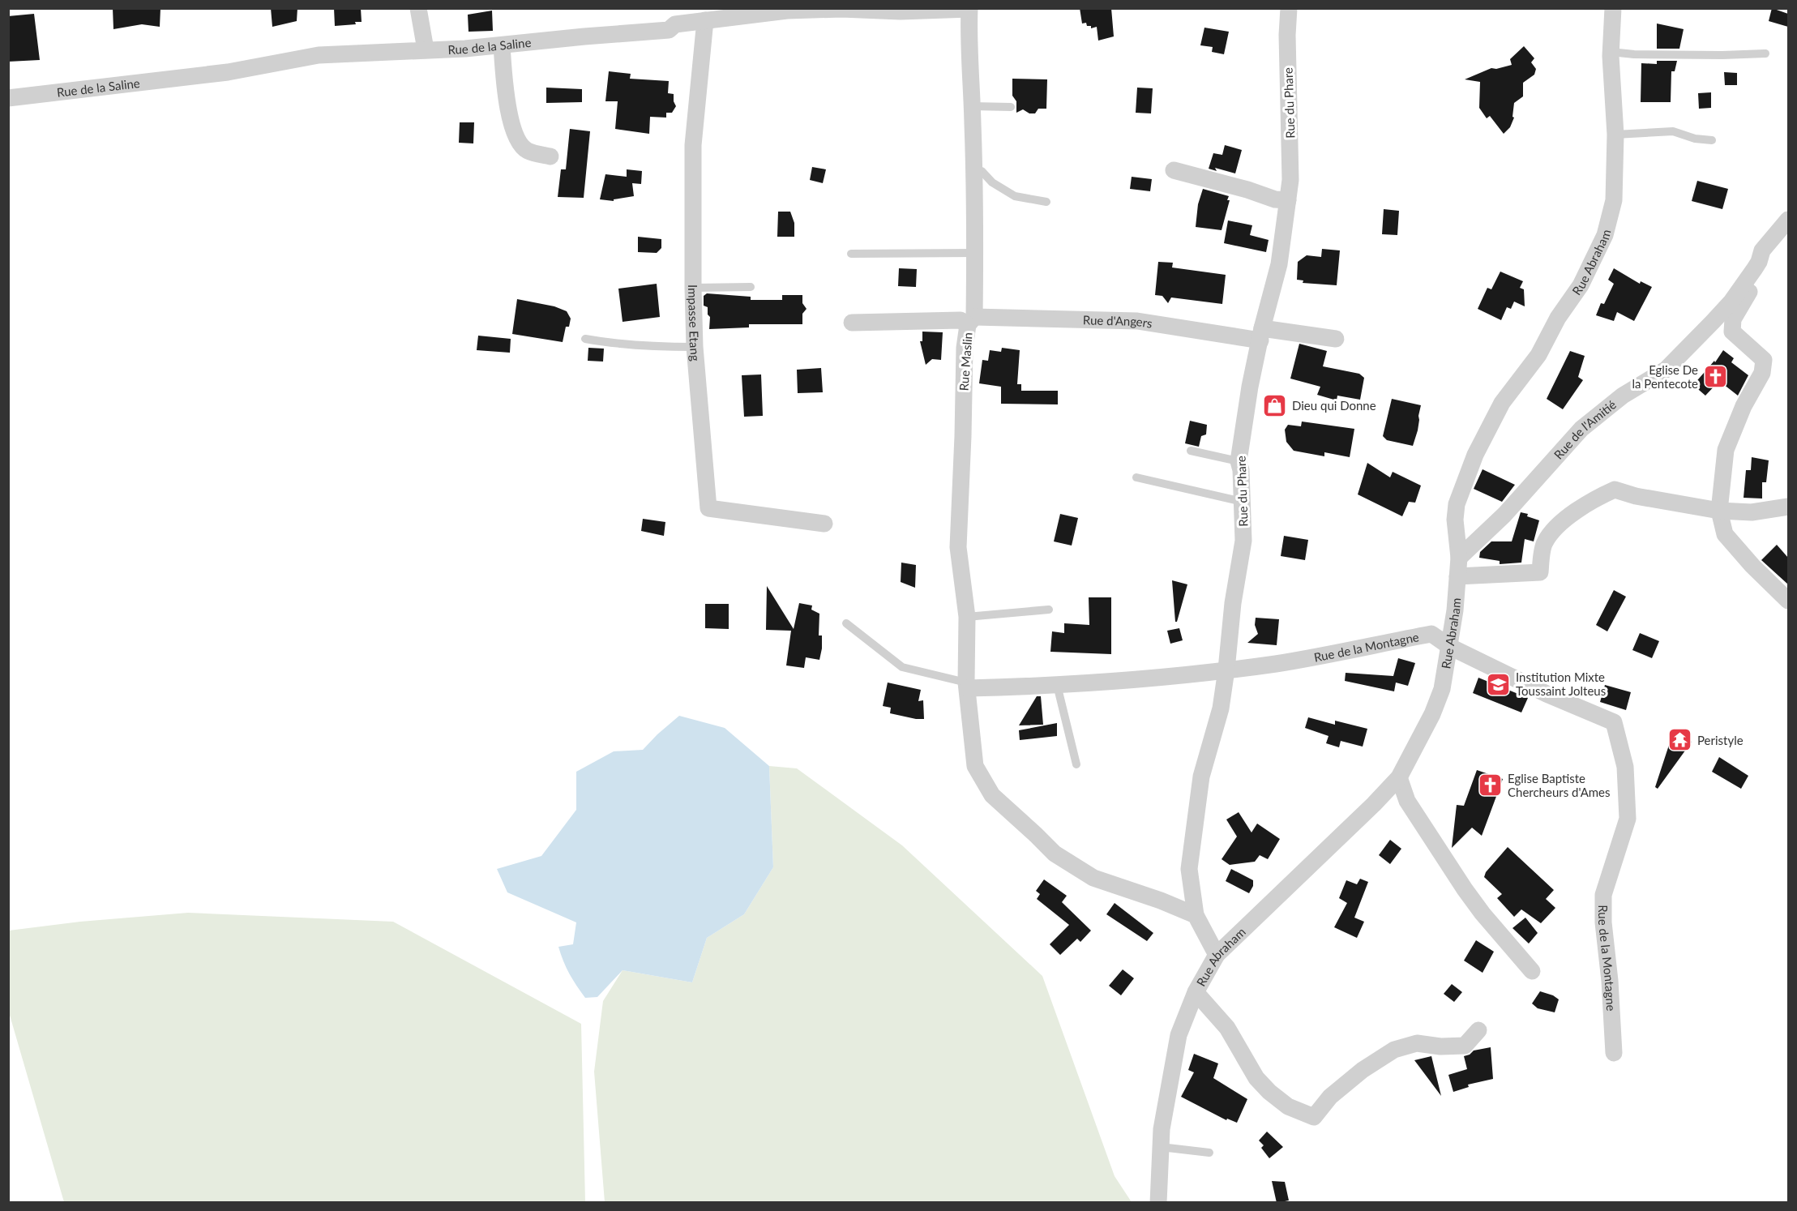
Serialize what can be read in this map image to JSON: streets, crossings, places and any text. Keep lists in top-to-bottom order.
{
  "streets": {
    "street": [
      "Rue de la Saline",
      "Rue du Phare",
      "Rue Abraham",
      "Rue d'Angers",
      "Impasse Etang",
      "Rue Maslin",
      "Rue de l'Amitié",
      "Rue de la Montagne"
    ]
  },
  "crossings": [
    ["Rue de la Saline", "Impasse Etang"],
    ["Rue de la Saline", "Rue Maslin"],
    ["Rue du Phare", "Rue d'Angers"],
    ["Rue du Phare", "Rue Maslin"],
    ["Rue du Phare", "Rue de la Montagne"],
    ["Rue Abraham", "Rue de l'Amitié"],
    ["Rue Abraham", "Rue de la Montagne"],
    ["Rue d'Angers", "Rue Maslin"],
    ["Rue Maslin", "Rue de la Montagne"]
  ],
  "places": {
    "church": ["Eglise De la Pentecote", "Eglise Baptiste Chercheurs d'Ames"],
    "shop": ["Dieu qui Donne"],
    "school or university": ["Institution Mixte Toussaint Jolteus"],
    "temple": ["Peristyle"]
  }
}
